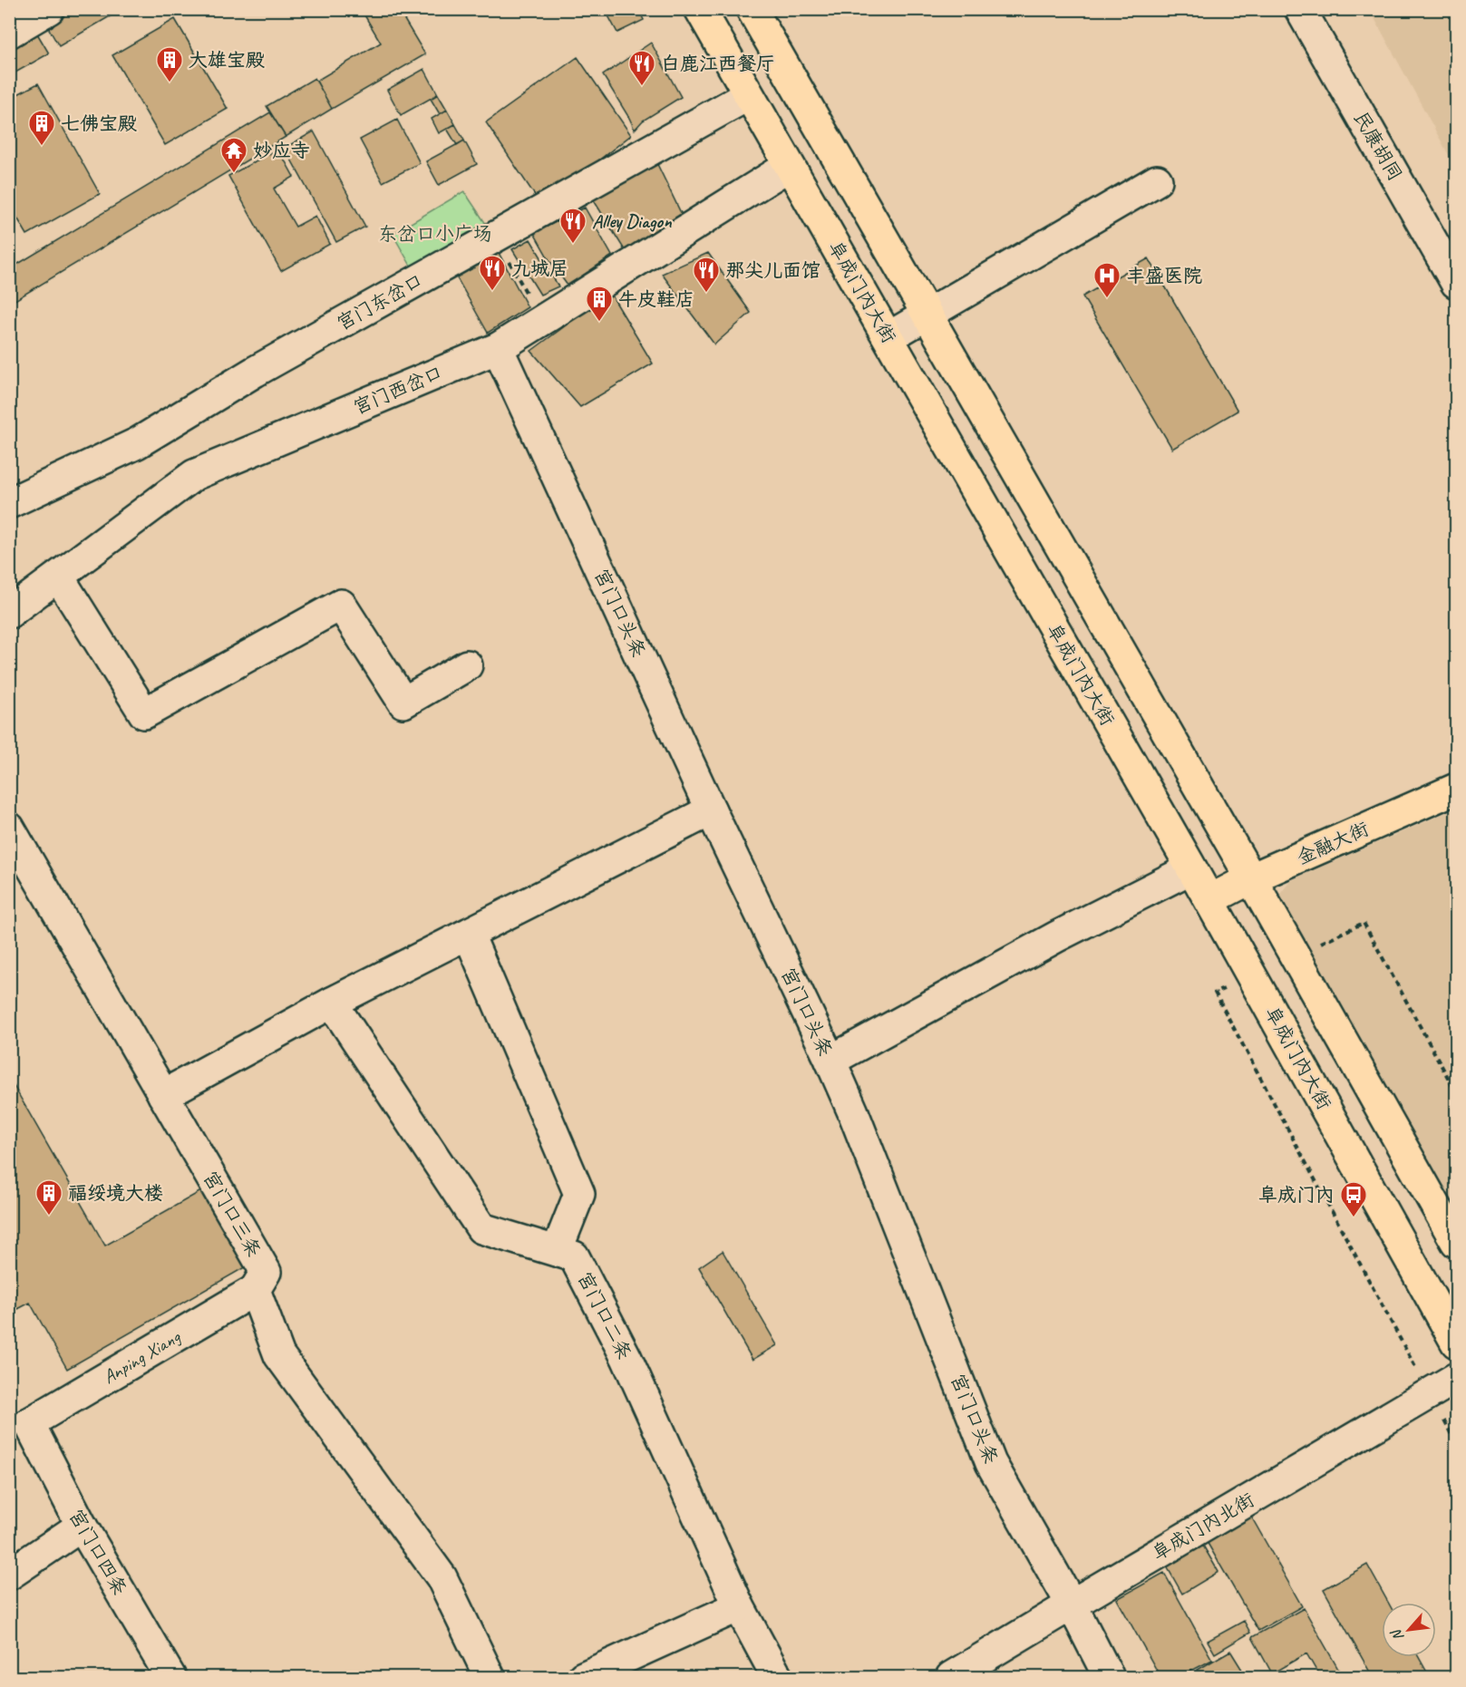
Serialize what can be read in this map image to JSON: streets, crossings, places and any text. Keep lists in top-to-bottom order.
{
  "streets": {
    "main road": ["阜成门内大街", "金融大街"],
    "street": [
      "民康胡同",
      "宫门东岔口",
      "宫门西岔口",
      "宫门口头条",
      "宫门口三条",
      "宫门口二条",
      "Anping Xiang",
      "阜成门内北街",
      "宫门口四条"
    ]
  },
  "crossings": [
    ["阜成门内大街", "宫门东岔口"],
    ["阜成门内大街", "宫门西岔口"],
    ["阜成门内大街", "金融大街"],
    ["宫门西岔口", "宫门口头条"],
    ["宫门口头条", "阜成门内北街"],
    ["宫门口三条", "Anping Xiang"],
    ["Anping Xiang", "宫门口四条"]
  ],
  "parks": ["东岔口小广场"],
  "places": {
    "building": [
      "大雄宝殿",
      "七佛宝殿",
      "牛皮鞋店",
      "福绥境大楼"
    ],
    "restaurant": [
      "白鹿江西餐厅",
      "Alley Diagon",
      "九城居",
      "那尖儿面馆"
    ],
    "temple": ["妙应寺"],
    "hospital": ["丰盛医院"],
    "bus stop": ["阜成门内"]
  },
  "north": "bottom left"
}
